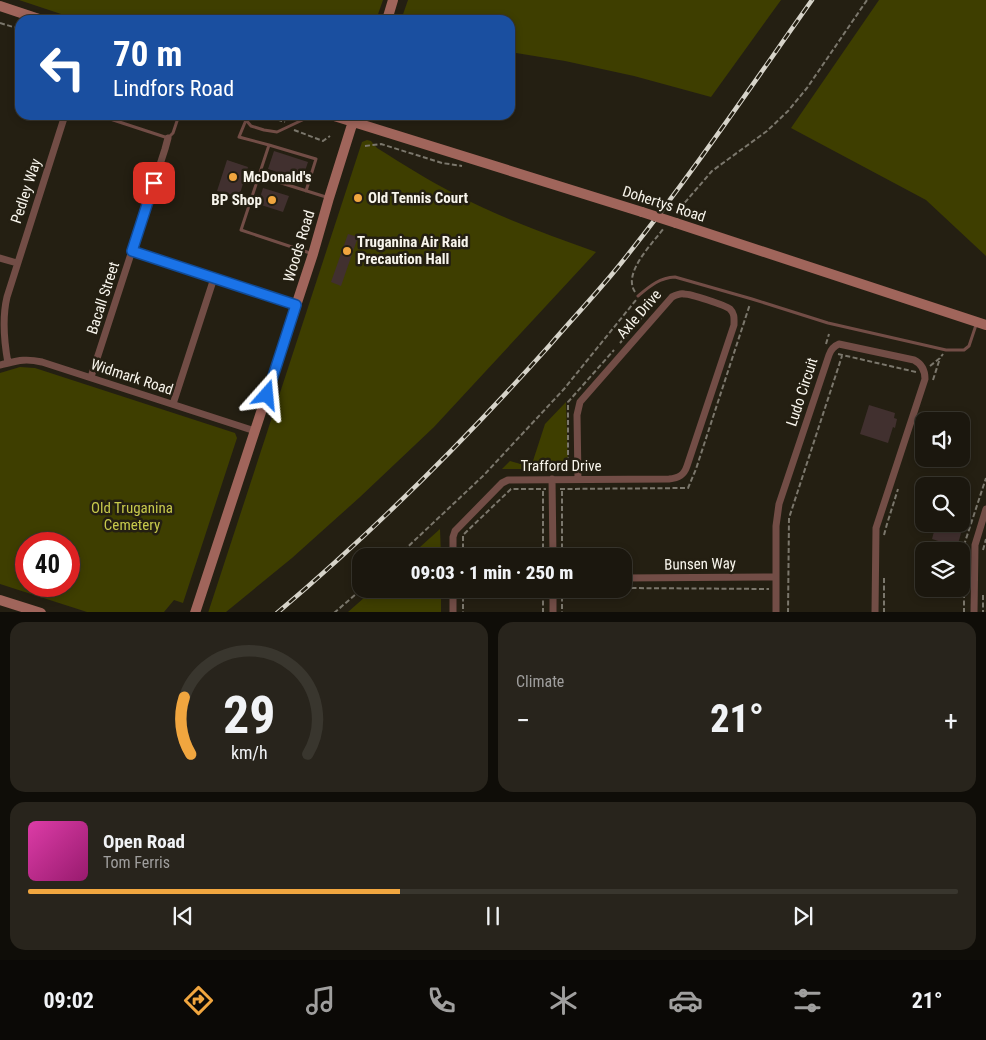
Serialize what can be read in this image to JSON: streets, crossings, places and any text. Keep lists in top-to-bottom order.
{
  "streets": {
    "main road": ["Dohertys Road", "Woods Road"],
    "street": [
      "Pedley Way",
      "Bacall Street",
      "Axle Drive",
      "Widmark Road",
      "Ludo Circuit",
      "Trafford Drive",
      "Bunsen Way"
    ]
  },
  "crossings": [
    ["Pedley Way", "Widmark Road"],
    ["Woods Road", "Widmark Road"],
    ["Bacall Street", "Widmark Road"],
    ["Axle Drive", "Trafford Drive"],
    ["Ludo Circuit", "Bunsen Way"]
  ],
  "parks": ["Old Truganina Cemetery"],
  "places": [
    "McDonald's",
    "Old Tennis Court",
    "BP Shop",
    "Truganina Air Raid Precaution Hall"
  ],
  "page": {
    "turn": ["70 m", "Lindfors Road"],
    "limit": "40",
    "trip": "09:03 · 1 min · 250 m",
    "tile": "Climate",
    "heat": ["−", "21°", "+"],
    "song": ["Open Road", "Tom Ferris"],
    "tabs": ["09:02", "21°"],
    "gauge": ["29", "km/h"]
  }
}
